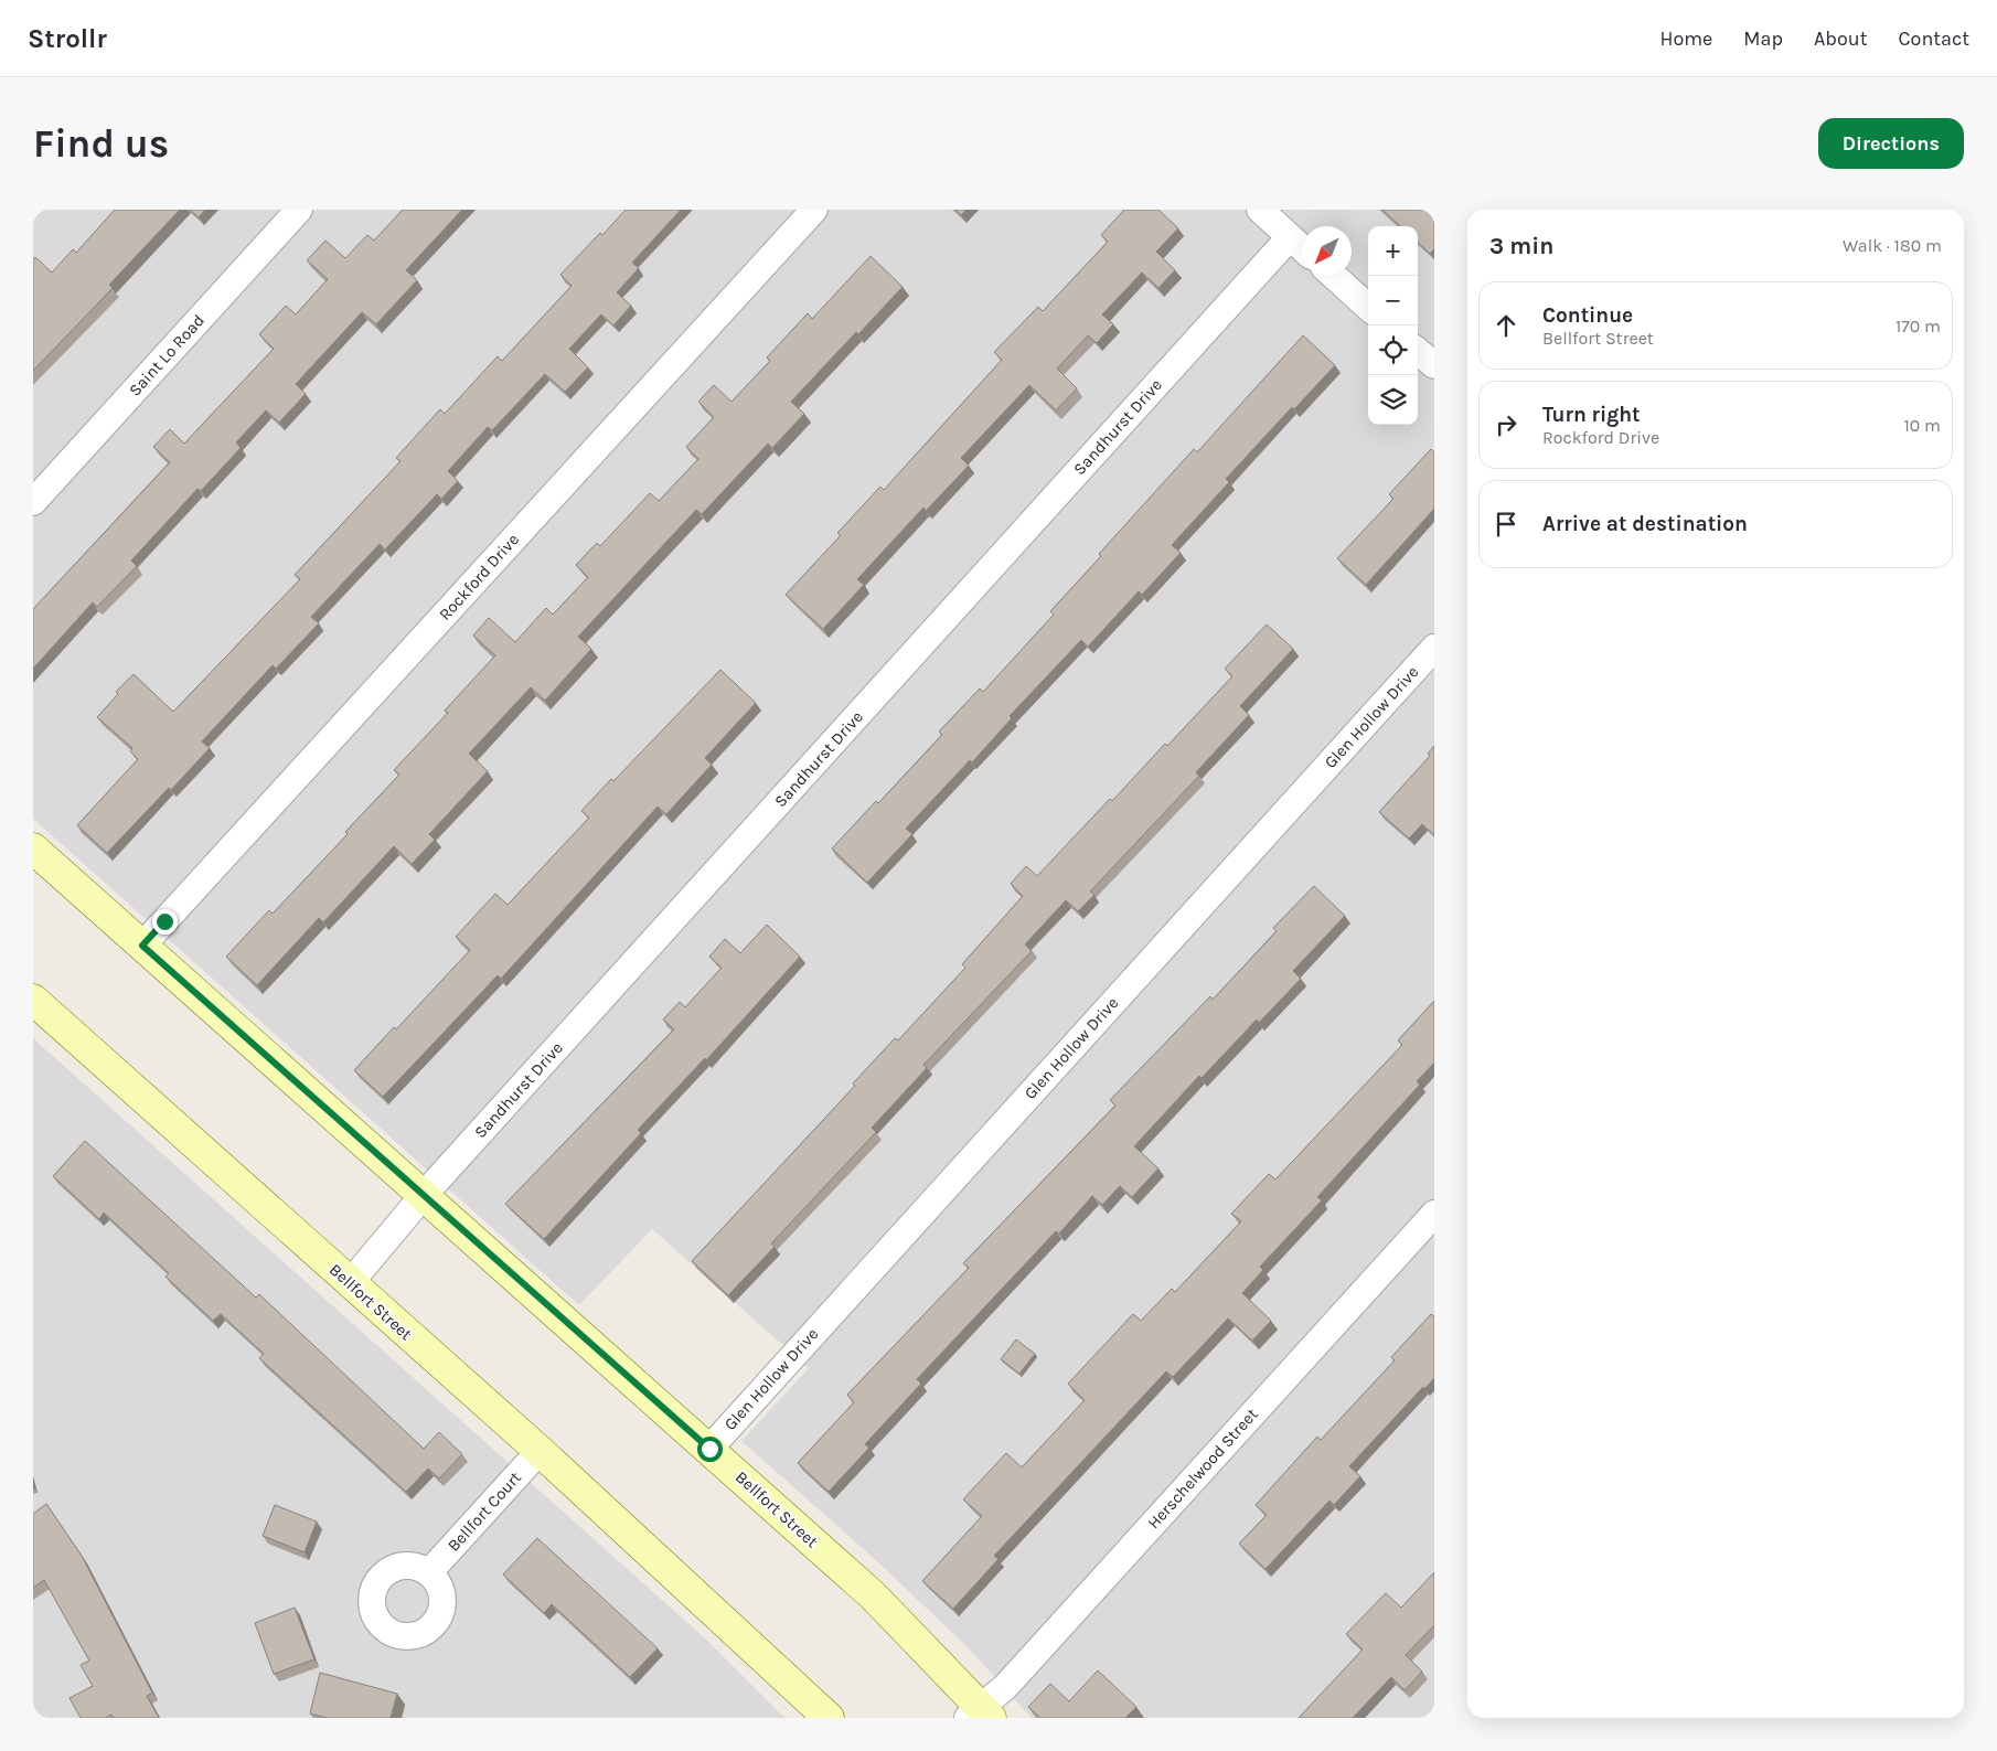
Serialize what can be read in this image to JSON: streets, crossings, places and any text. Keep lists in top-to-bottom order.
{
  "streets": {
    "main road": ["Bellfort Street"],
    "street": [
      "Saint Lo Road",
      "Sandhurst Drive",
      "Rockford Drive",
      "Glen Hollow Drive",
      "Herschelwood Street",
      "Bellfort Court"
    ]
  },
  "crossings": [
    ["Sandhurst Drive", "Bellfort Street"],
    ["Rockford Drive", "Bellfort Street"],
    ["Glen Hollow Drive", "Bellfort Street"],
    ["Bellfort Street", "Herschelwood Street"],
    ["Bellfort Street", "Bellfort Court"]
  ],
  "north": "bottom left",
  "page": {
    "header": "Strollr",
    "nav": [
      "Home",
      "Map",
      "About",
      "Contact"
    ],
    "buttons": "Directions",
    "title": "Find us",
    "heading": ["3 min", "Walk · 180 m"],
    "map_buttons": ["+", "−"],
    "list": [
      ["Continue", "Bellfort Street", "170 m"],
      ["Turn right", "Rockford Drive", "10 m"],
      "Arrive at destination"
    ]
  }
}
